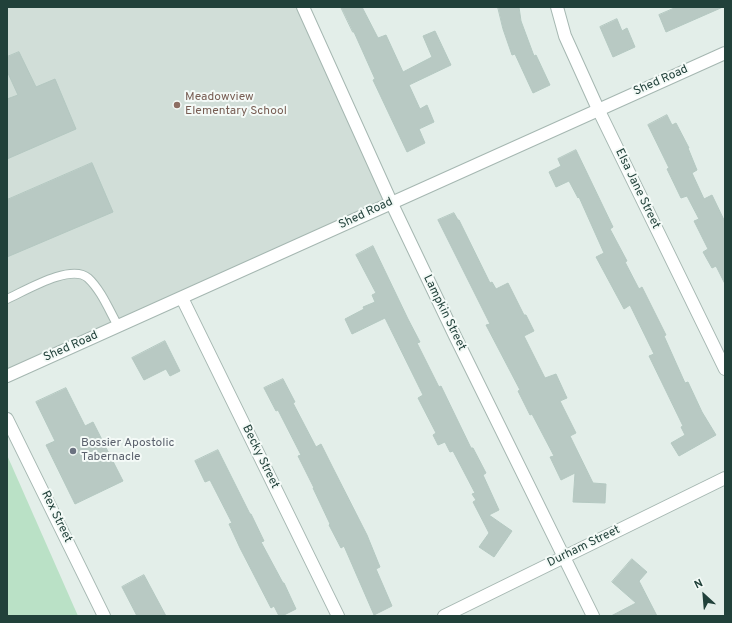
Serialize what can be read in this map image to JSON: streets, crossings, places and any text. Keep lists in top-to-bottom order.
{
  "streets": {
    "street": [
      "Shed Road",
      "Elsa Jane Street",
      "Lampkin Street",
      "Becky Street",
      "Rex Street",
      "Durham Street"
    ]
  },
  "crossings": [
    ["Shed Road", "Elsa Jane Street"],
    ["Shed Road", "Lampkin Street"],
    ["Shed Road", "Becky Street"],
    ["Lampkin Street", "Durham Street"]
  ],
  "places": ["Meadowview Elementary School", "Bossier Apostolic Tabernacle"],
  "north": "top left"
}
